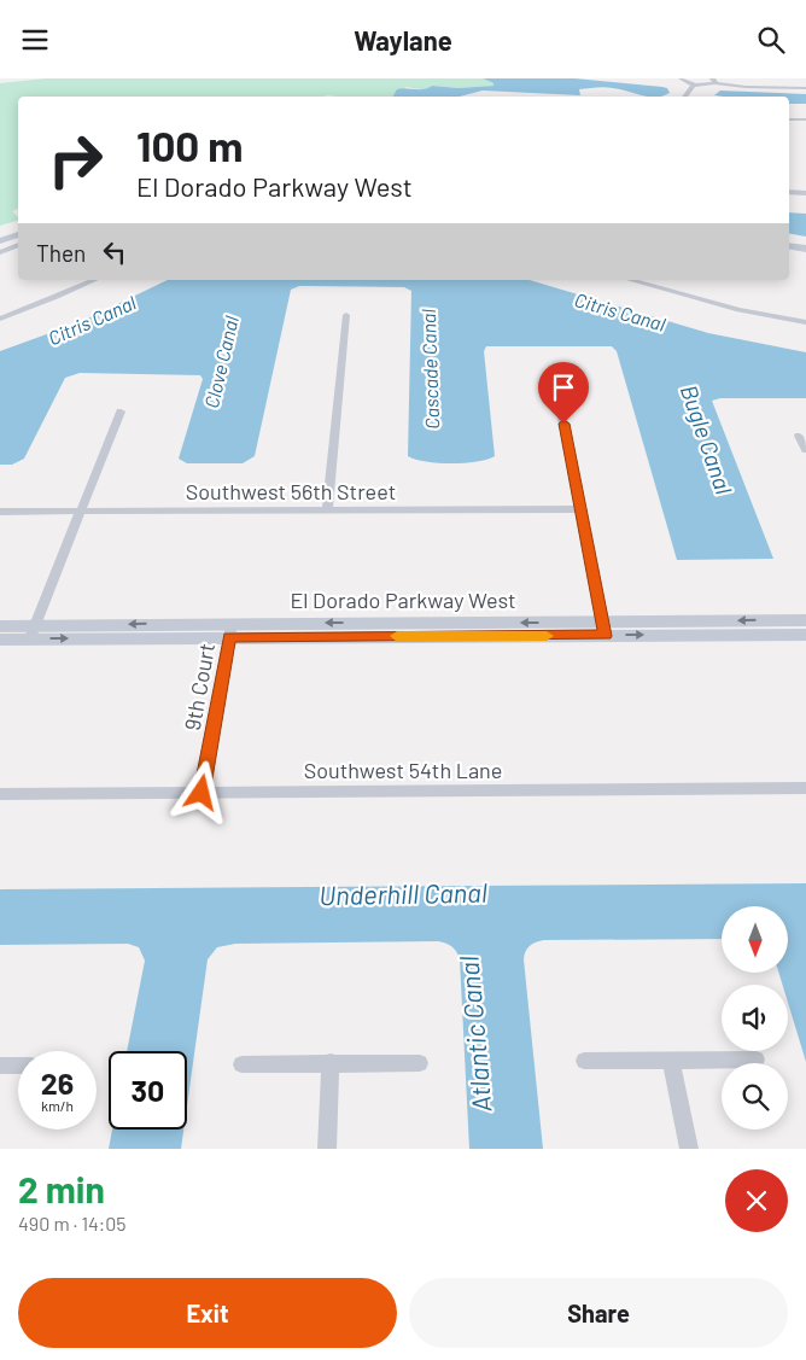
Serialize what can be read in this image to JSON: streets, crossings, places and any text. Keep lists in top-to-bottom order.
{
  "streets": {
    "street": [
      "Southwest 56th Street",
      "El Dorado Parkway West",
      "9th Court",
      "Southwest 54th Lane"
    ]
  },
  "crossings": [
    ["El Dorado Parkway West", "9th Court"],
    ["9th Court", "Southwest 54th Lane"]
  ],
  "water": [
    "Citris Canal",
    "Clove Canal",
    "Cascade Canal",
    "Bugle Canal",
    "Underhill Canal",
    "Atlantic Canal"
  ],
  "north": "bottom",
  "page": {
    "header": "Waylane",
    "turn": ["100 m", "El Dorado Parkway West"],
    "then": "Then",
    "speed": "26 km/h",
    "limit": "30",
    "heading": ["2 min", "490 m · 14:05"],
    "buttons": ["Exit", "Share"]
  }
}
